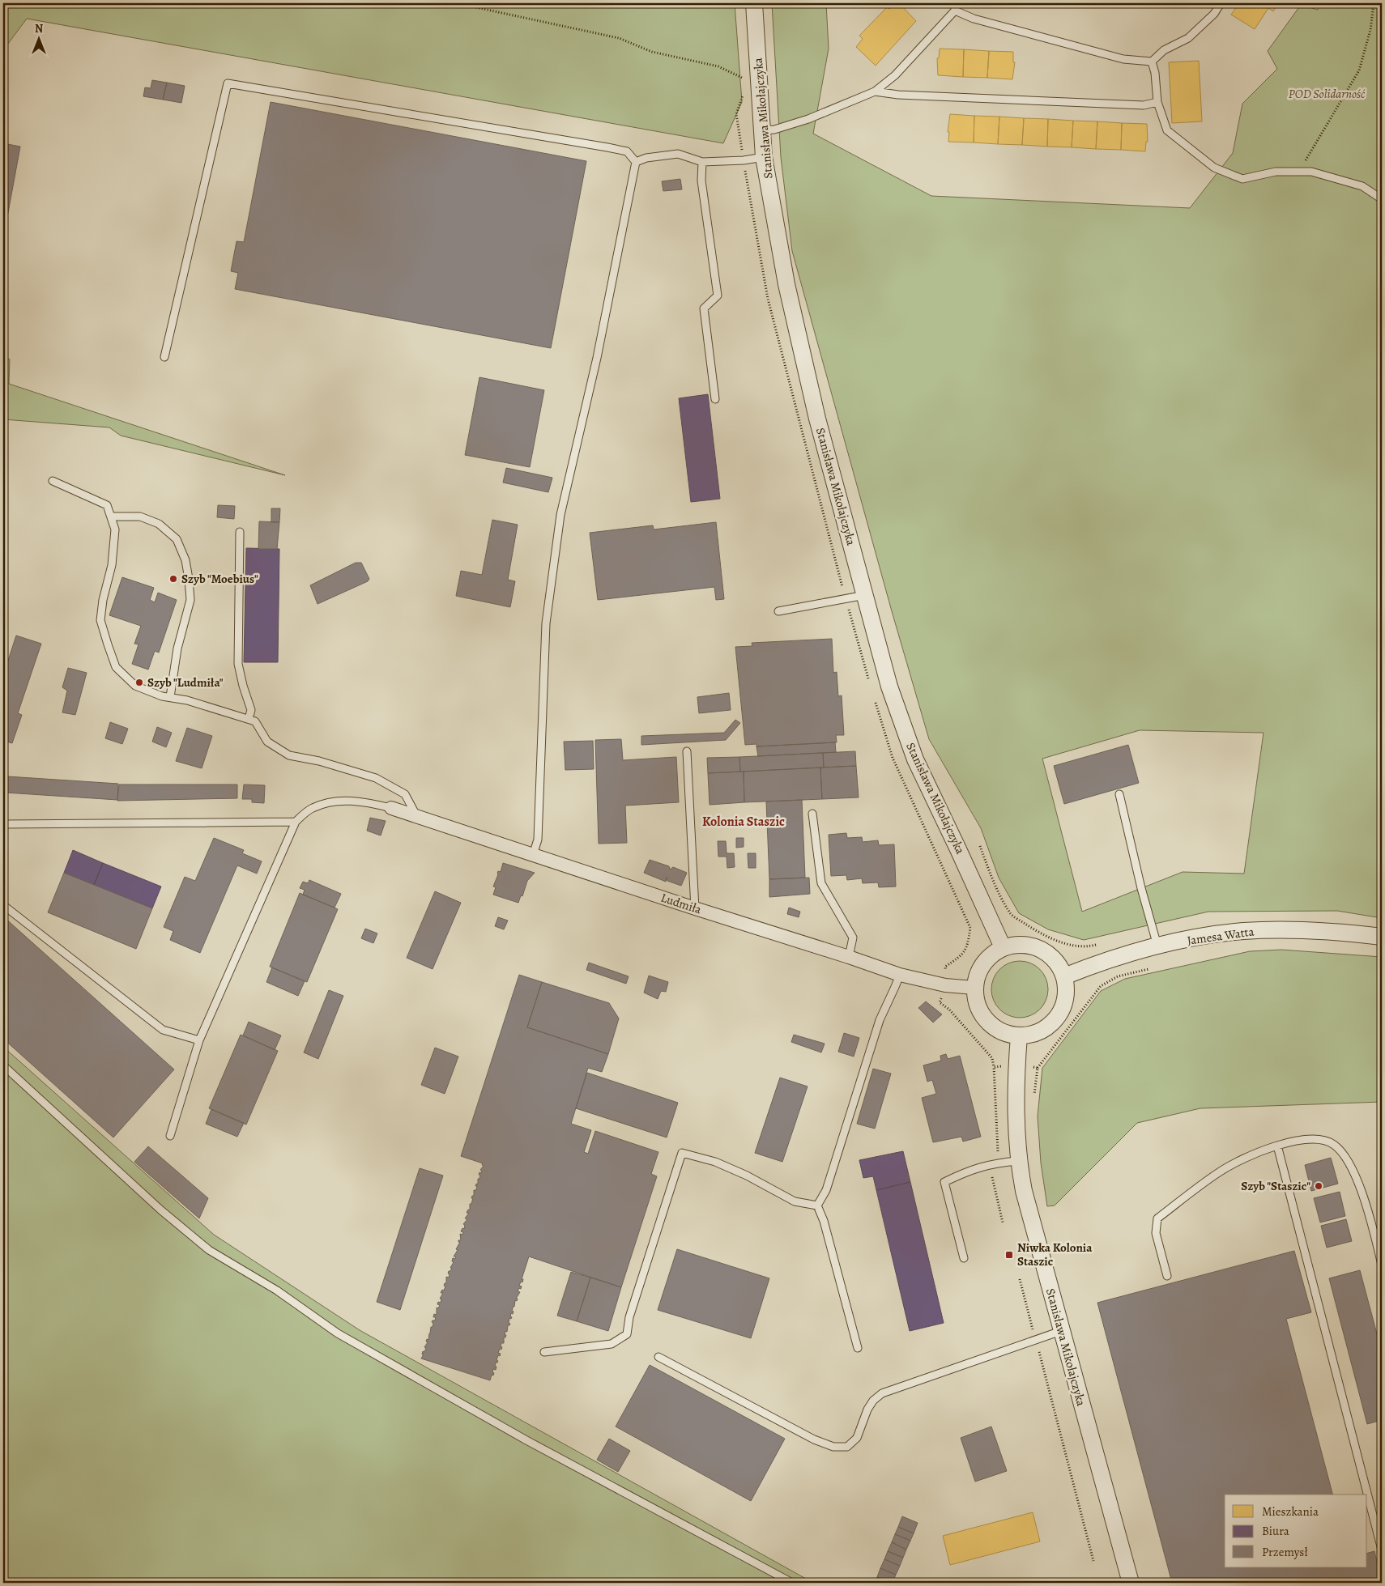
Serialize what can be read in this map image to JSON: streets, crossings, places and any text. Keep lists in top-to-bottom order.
{
  "streets": {
    "street": ["Stanisława Mikołajczyka", "Ludmiła", "Jamesa Watta"]
  },
  "crossings": [
    ["Stanisława Mikołajczyka", "Ludmiła"],
    ["Stanisława Mikołajczyka", "Jamesa Watta"],
    ["Ludmiła", "Jamesa Watta"]
  ],
  "districts": ["Kolonia Staszic"],
  "parks": ["POD Solidarność"],
  "places": {
    "other": ["Szyb \"Moebius\"", "Szyb \"Ludmiła\"", "Szyb \"Staszic\""],
    "transit": ["Niwka Kolonia Staszic"]
  },
  "legend": ["Mieszkania", "Biura", "Przemysł"],
  "north": "top"
}
